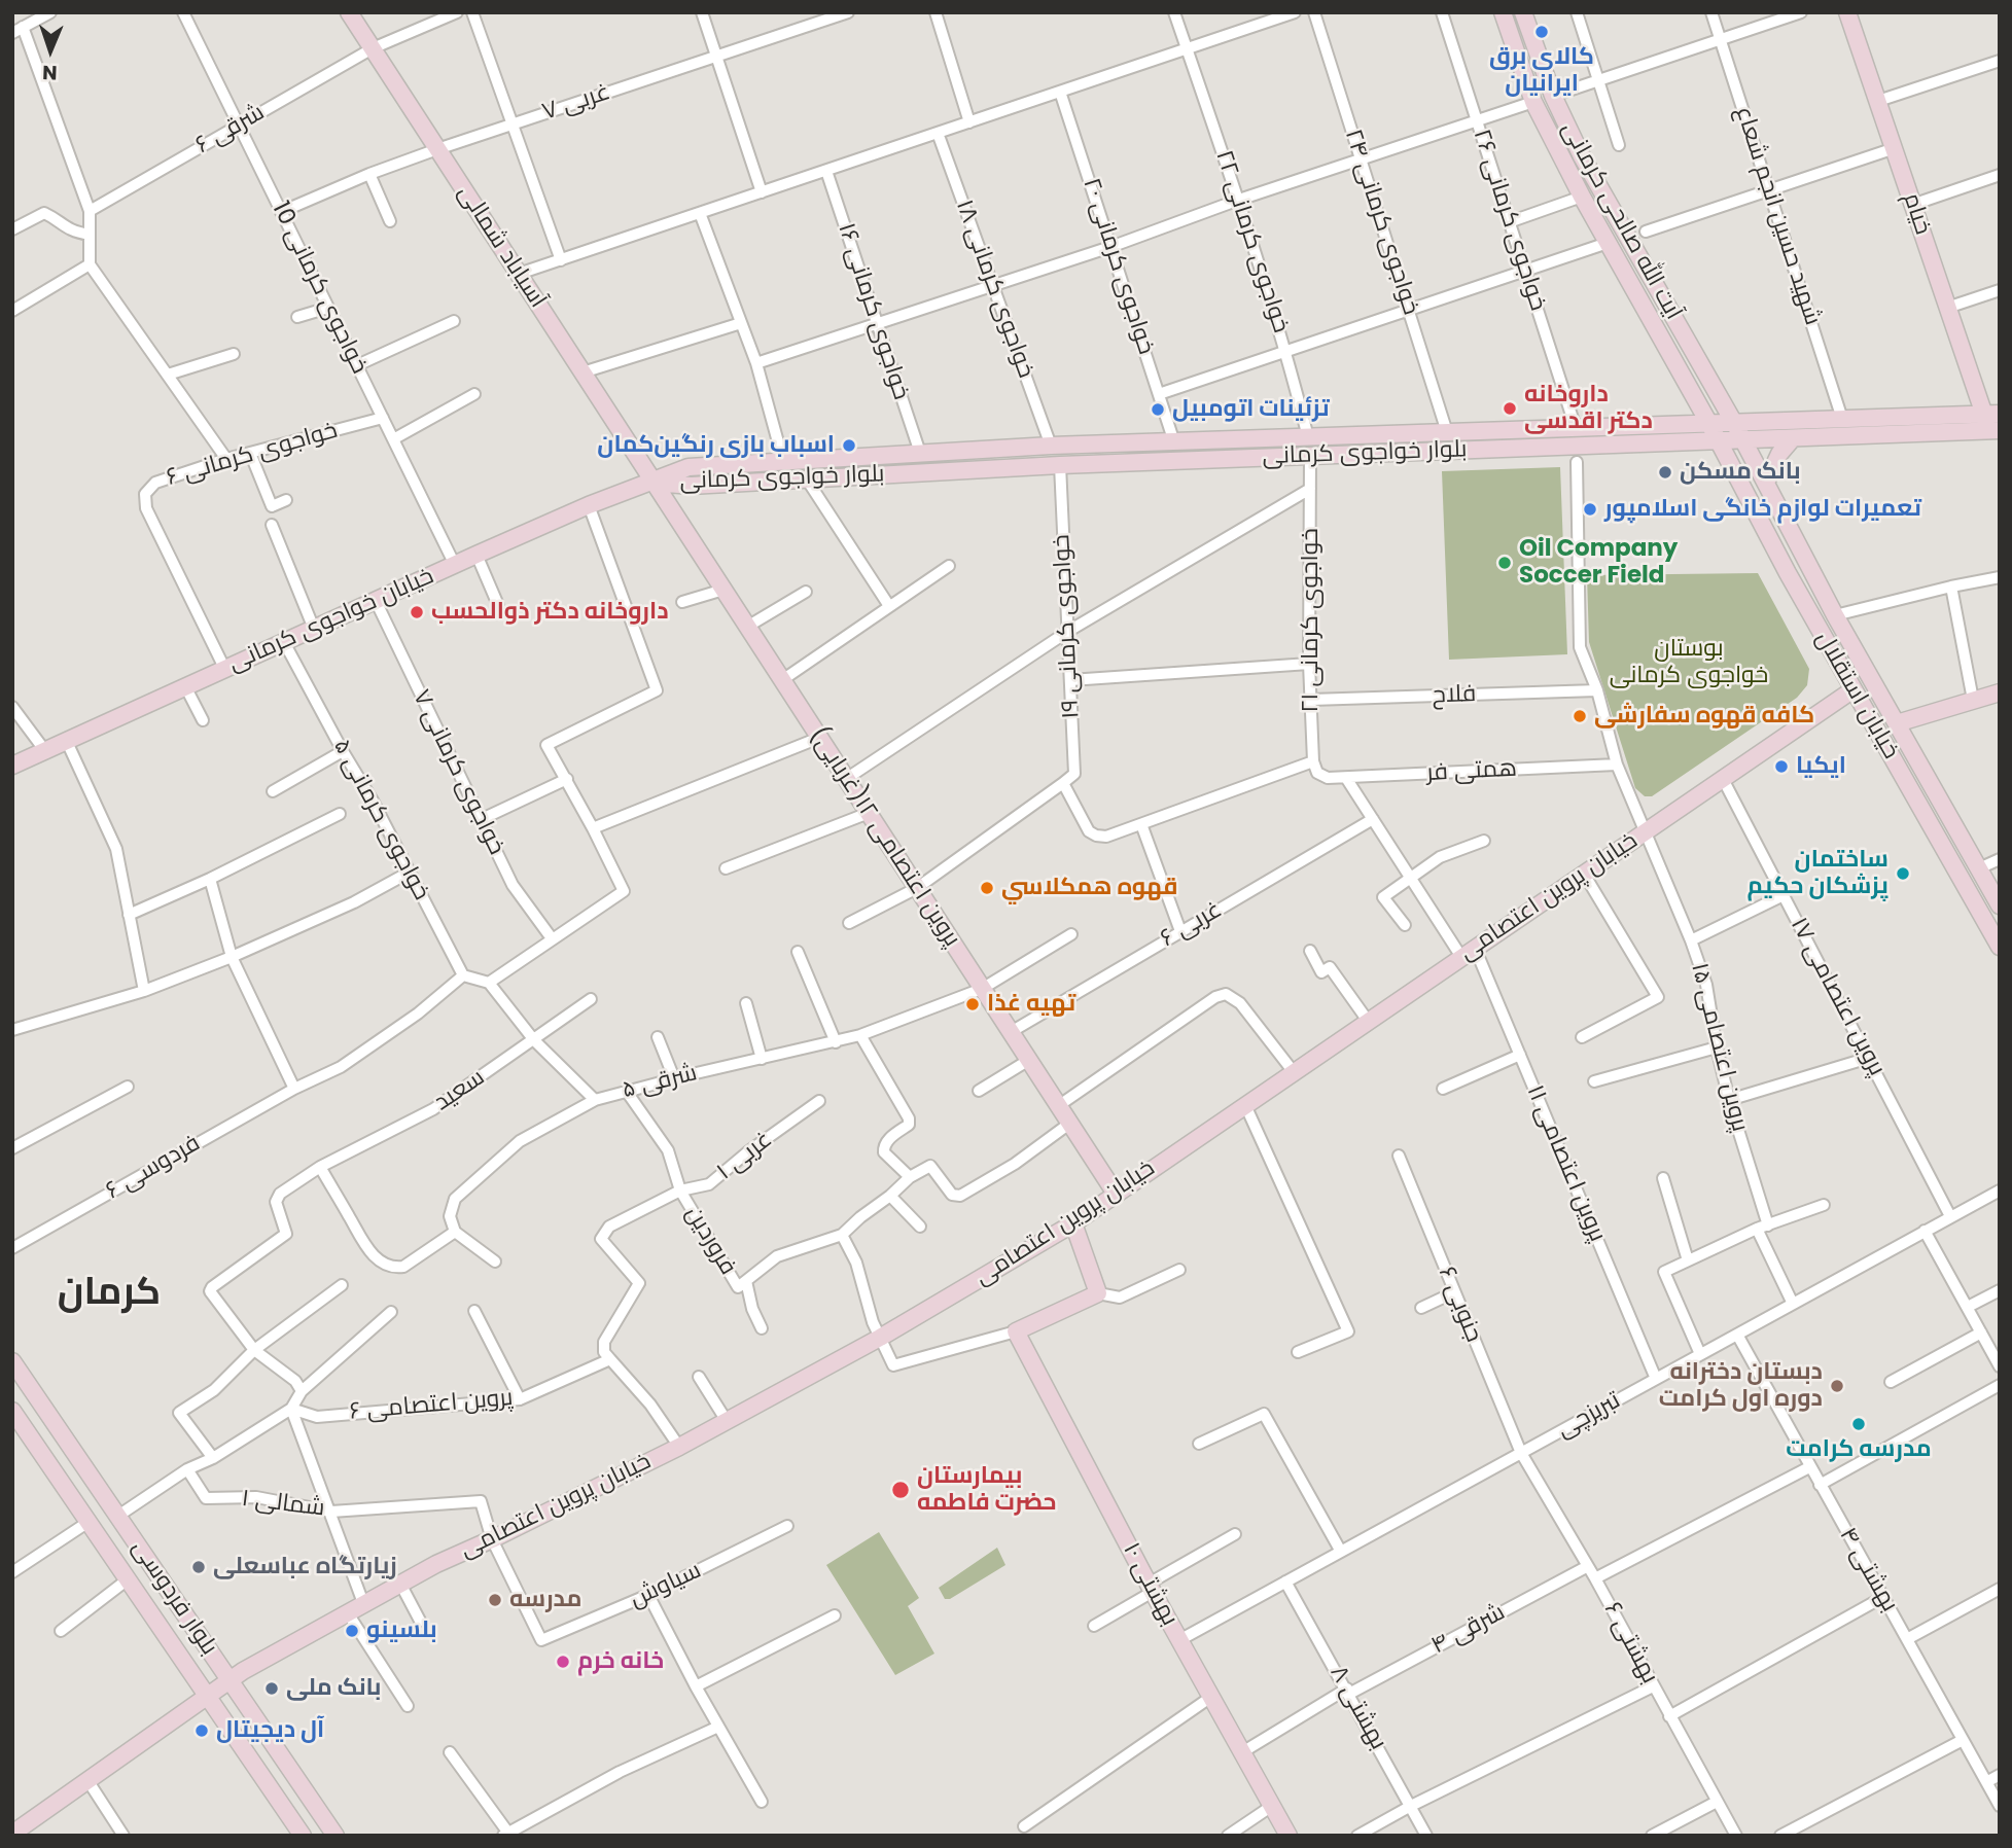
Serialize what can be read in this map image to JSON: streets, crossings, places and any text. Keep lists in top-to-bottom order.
{
  "streets": {
    "main road": [
      "خیام",
      "آیت الله صالحی کرمانی",
      "آسیاباد شمالی",
      "بلوار خواجوی کرمانی",
      "خیابان خواجوی کرمانی",
      "خیابان استقلال",
      "پروین اعتصامی ۱۲(غربایی)",
      "خیابان پروین اعتصامی",
      "بهشتی ۱۰",
      "بلوار فردوسی"
    ],
    "street": [
      "۷ غربی",
      "شرقی ۶",
      "شهید حسین انجم شعاع",
      "خواجوی کرمانی ۲۶",
      "خواجوی کرمانی ۲۴",
      "خواجوی کرمانی ۲۲",
      "خواجوی کرمانی ۲۰",
      "خواجوی کرمانی 10",
      "خواجوی کرمانی ۱۸",
      "خواجوی کرمانی ۱۶",
      "خواجوی کرمانی ۶",
      "خواجوی کرمانی ۲۱",
      "خواجوی کرمانی ۱۹",
      "فلاح",
      "همتی فر",
      "خواجوی کرمانی ۷",
      "خواجوی کرمانی ۵",
      "غربی ۶",
      "پروین اعتصامی ۱۷",
      "پروین اعتصامی ۱۵",
      "شرقی ۵",
      "سعید",
      "غربی ۱",
      "پروین اعتصامی ۱۱",
      "فردوسی ۶",
      "فروردین",
      "جنوبی ۶",
      "پروین اعتصامی ۶",
      "تبریزچی",
      "شمالی ۱",
      "بهشتی ۴",
      "سیاوش",
      "شرقی ۴",
      "بهشتی ۶",
      "بهشتی ۸"
    ]
  },
  "crossings": [
    ["۷ غربی", "آسیاباد شمالی"],
    ["۷ غربی", "خواجوی کرمانی 10"],
    ["شرقی ۶", "آسیاباد شمالی"],
    ["شرقی ۶", "خواجوی کرمانی 10"],
    ["خیام", "بلوار خواجوی کرمانی"],
    ["شهید حسین انجم شعاع", "بلوار خواجوی کرمانی"],
    ["خواجوی کرمانی ۲۶", "بلوار خواجوی کرمانی"],
    ["آیت الله صالحی کرمانی", "بلوار خواجوی کرمانی"],
    ["آیت الله صالحی کرمانی", "خیابان استقلال"],
    ["خواجوی کرمانی ۲۴", "بلوار خواجوی کرمانی"],
    ["خواجوی کرمانی ۲۲", "بلوار خواجوی کرمانی"],
    ["آسیاباد شمالی", "بلوار خواجوی کرمانی"],
    ["آسیاباد شمالی", "خیابان خواجوی کرمانی"],
    ["آسیاباد شمالی", "پروین اعتصامی ۱۲(غربایی)"],
    ["خواجوی کرمانی ۲۰", "بلوار خواجوی کرمانی"],
    ["خواجوی کرمانی 10", "خواجوی کرمانی ۶"],
    ["خواجوی کرمانی 10", "خیابان خواجوی کرمانی"],
    ["خواجوی کرمانی ۱۸", "بلوار خواجوی کرمانی"],
    ["خواجوی کرمانی ۱۶", "بلوار خواجوی کرمانی"],
    ["بلوار خواجوی کرمانی", "خیابان خواجوی کرمانی"],
    ["بلوار خواجوی کرمانی", "خواجوی کرمانی ۲۱"],
    ["بلوار خواجوی کرمانی", "خواجوی کرمانی ۱۹"],
    ["بلوار خواجوی کرمانی", "خیابان استقلال"],
    ["بلوار خواجوی کرمانی", "پروین اعتصامی ۱۲(غربایی)"],
    ["خواجوی کرمانی ۶", "خیابان خواجوی کرمانی"],
    ["خیابان خواجوی کرمانی", "خواجوی کرمانی ۷"],
    ["خیابان خواجوی کرمانی", "خواجوی کرمانی ۵"],
    ["خیابان خواجوی کرمانی", "پروین اعتصامی ۱۲(غربایی)"],
    ["خواجوی کرمانی ۲۱", "فلاح"],
    ["خواجوی کرمانی ۲۱", "همتی فر"],
    ["فلاح", "پروین اعتصامی ۱۵"],
    ["خیابان استقلال", "خیابان پروین اعتصامی"],
    ["همتی فر", "پروین اعتصامی ۱۵"],
    ["همتی فر", "پروین اعتصامی ۱۱"],
    ["خواجوی کرمانی ۵", "فردوسی ۶"],
    ["پروین اعتصامی ۱۲(غربایی)", "خیابان پروین اعتصامی"],
    ["پروین اعتصامی ۱۲(غربایی)", "غربی ۶"],
    ["پروین اعتصامی ۱۲(غربایی)", "شرقی ۵"],
    ["خیابان پروین اعتصامی", "پروین اعتصامی ۱۷"],
    ["خیابان پروین اعتصامی", "پروین اعتصامی ۱۵"],
    ["خیابان پروین اعتصامی", "پروین اعتصامی ۱۱"],
    ["خیابان پروین اعتصامی", "شمالی ۱"],
    ["خیابان پروین اعتصامی", "سیاوش"],
    ["خیابان پروین اعتصامی", "بلوار فردوسی"],
    ["غربی ۶", "پروین اعتصامی ۱۱"],
    ["پروین اعتصامی ۱۷", "تبریزچی"],
    ["پروین اعتصامی ۱۵", "تبریزچی"],
    ["شرقی ۵", "فروردین"],
    ["غربی ۱", "فروردین"],
    ["غربی ۱", "پروین اعتصامی ۶"],
    ["پروین اعتصامی ۱۱", "تبریزچی"],
    ["جنوبی ۶", "تبریزچی"],
    ["جنوبی ۶", "بهشتی ۶"],
    ["تبریزچی", "بهشتی ۴"],
    ["تبریزچی", "بهشتی ۱۰"],
    ["تبریزچی", "بهشتی ۶"],
    ["تبریزچی", "بهشتی ۸"],
    ["شمالی ۱", "سیاوش"],
    ["بهشتی ۱۰", "شرقی ۴"],
    ["شرقی ۴", "بهشتی ۶"],
    ["شرقی ۴", "بهشتی ۸"]
  ],
  "districts": ["کرمان"],
  "parks": ["بوستان خواجوی کرمانی"],
  "places": [
    "کالای برق ایرانیان",
    "داروخانه دکتر اقدسی",
    "تزئینات اتومبیل",
    "اسباب بازی رنگین‌کمان",
    "بانک مسکن",
    "تعمیرات لوازم خانگی اسلامپور",
    "Oil Company Soccer Field",
    "داروخانه دکتر ذوالحسب",
    "کافه قهوه سفارشی",
    "ایکیا",
    "ساختمان پزشکان حکیم",
    "قهوه همكلاسي",
    "تهیه غذا",
    "دبستان دخترانه دوره اول کرامت",
    "مدرسه کرامت",
    "بیمارستان حضرت فاطمه",
    "زیارتگاه عباسعلی",
    "مدرسه",
    "بلسینو",
    "خانه خرم",
    "بانک ملی",
    "آل دیجیتال"
  ],
  "north": "bottom"
}
